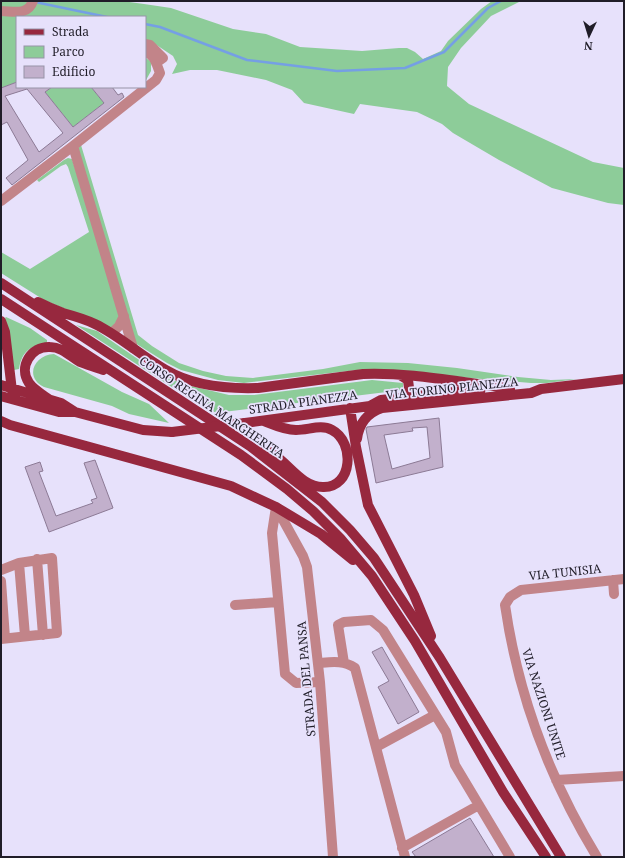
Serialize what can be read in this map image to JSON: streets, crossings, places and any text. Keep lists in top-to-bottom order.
{
  "streets": {
    "main road": ["VIA TORINO PIANEZZA", "STRADA PIANEZZA", "CORSO REGINA MARGHERITA"],
    "street": ["VIA TUNISIA", "STRADA DEL PANSA", "VIA NAZIONI UNITE"]
  },
  "crossings": [
    ["VIA TORINO PIANEZZA", "STRADA PIANEZZA"],
    ["VIA TUNISIA", "VIA NAZIONI UNITE"]
  ],
  "legend": ["Strada", "Parco", "Edificio"],
  "north": "bottom"
}
